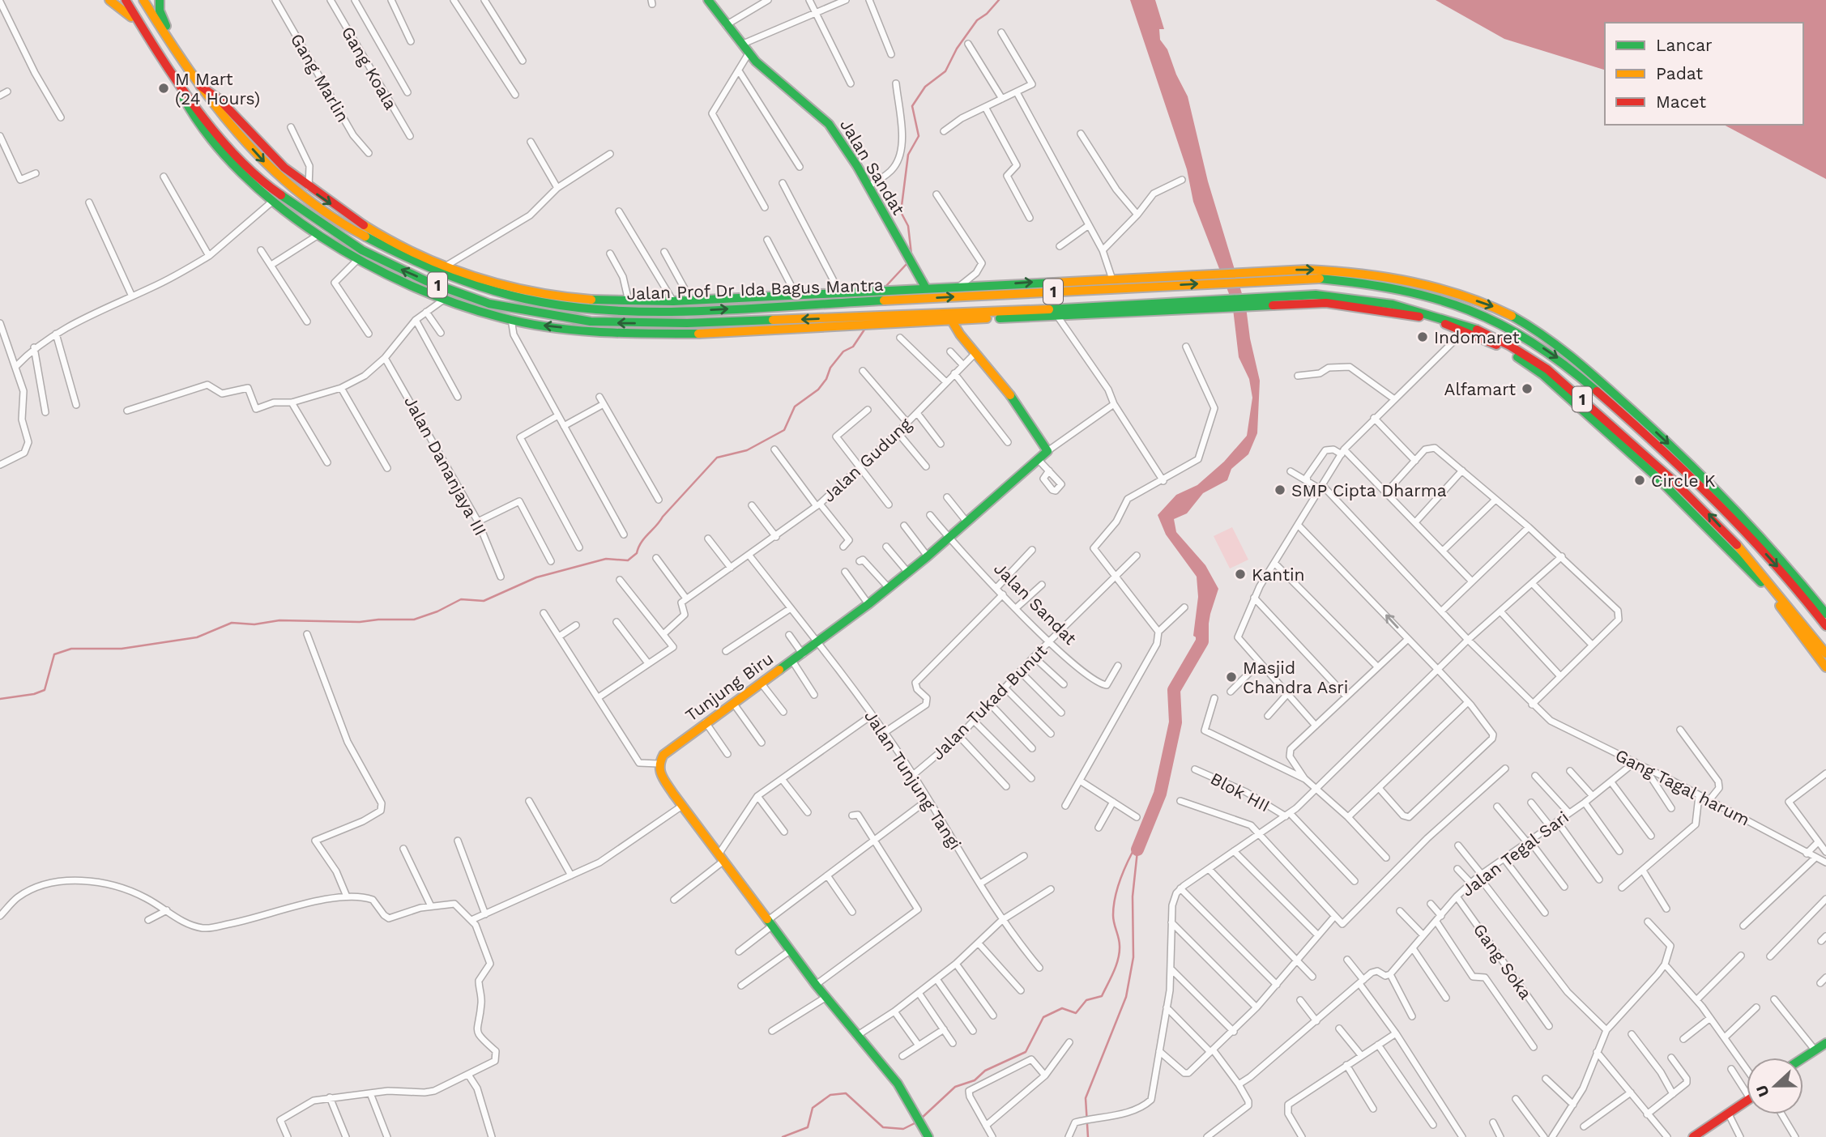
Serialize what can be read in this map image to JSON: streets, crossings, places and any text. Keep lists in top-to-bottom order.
{
  "streets": {
    "main road": [
      "Jalan Sandat",
      "1",
      "Jalan Prof Dr Ida Bagus Mantra",
      "Tunjung Biru"
    ],
    "street": [
      "Gang Koala",
      "Gang Marlin",
      "Jalan Gudung",
      "Jalan Dananjaya III",
      "Jalan Tukad Bunut",
      "Jalan Tunjung Tangi",
      "Gang Tagal harum",
      "Blok HII",
      "Jalan Tegal Sari",
      "Gang Soka"
    ]
  },
  "crossings": [
    ["Jalan Sandat", "Tunjung Biru"],
    ["Jalan Sandat", "Jalan Tukad Bunut"],
    ["1", "Jalan Prof Dr Ida Bagus Mantra"],
    ["Tunjung Biru", "Jalan Tunjung Tangi"],
    ["Jalan Tukad Bunut", "Jalan Tunjung Tangi"],
    ["Gang Tagal harum", "Jalan Tegal Sari"],
    ["Jalan Tegal Sari", "Gang Soka"]
  ],
  "places": [
    "M Mart (24 Hours)",
    "Indomaret",
    "Alfamart",
    "Circle K",
    "SMP Cipta Dharma",
    "Kantin",
    "Masjid Chandra Asri"
  ],
  "legend": ["Lancar", "Padat", "Macet"],
  "north": "left"
}
